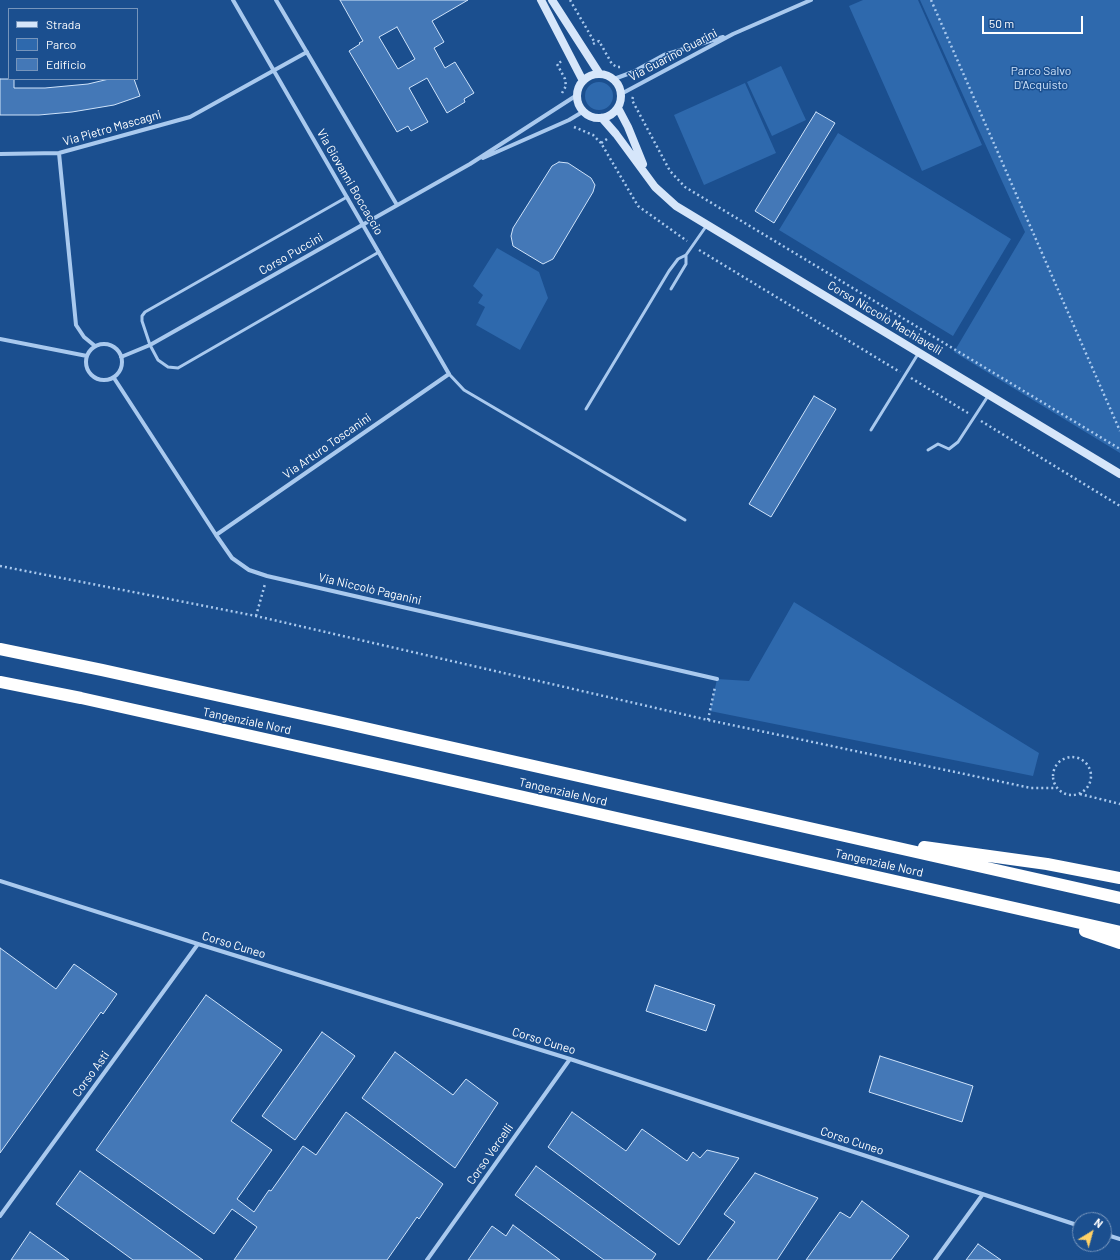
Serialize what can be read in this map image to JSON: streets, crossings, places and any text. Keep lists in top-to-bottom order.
{
  "streets": {
    "highway": ["Tangenziale Nord"],
    "street": [
      "Via Guarino Guarini",
      "Via Pietro Mascagni",
      "Via Giovanni Boccaccio",
      "Corso Puccini",
      "Corso Niccolò Machiavelli",
      "Via Arturo Toscanini",
      "Via Niccolò Paganini",
      "Corso Cuneo",
      "Corso Asti",
      "Corso Vercelli"
    ]
  },
  "crossings": [
    ["Via Guarino Guarini", "Corso Niccolò Machiavelli"],
    ["Via Pietro Mascagni", "Via Giovanni Boccaccio"],
    ["Via Pietro Mascagni", "Corso Puccini"],
    ["Via Pietro Mascagni", "Via Niccolò Paganini"],
    ["Via Giovanni Boccaccio", "Corso Puccini"],
    ["Via Giovanni Boccaccio", "Via Arturo Toscanini"],
    ["Corso Puccini", "Via Niccolò Paganini"],
    ["Via Arturo Toscanini", "Via Niccolò Paganini"],
    ["Corso Cuneo", "Corso Asti"],
    ["Corso Cuneo", "Corso Vercelli"]
  ],
  "parks": ["Parco Salvo D'Acquisto"],
  "legend": ["Strada", "Parco", "Edificio"],
  "scale_bar": "50 m",
  "north": "top right"
}
